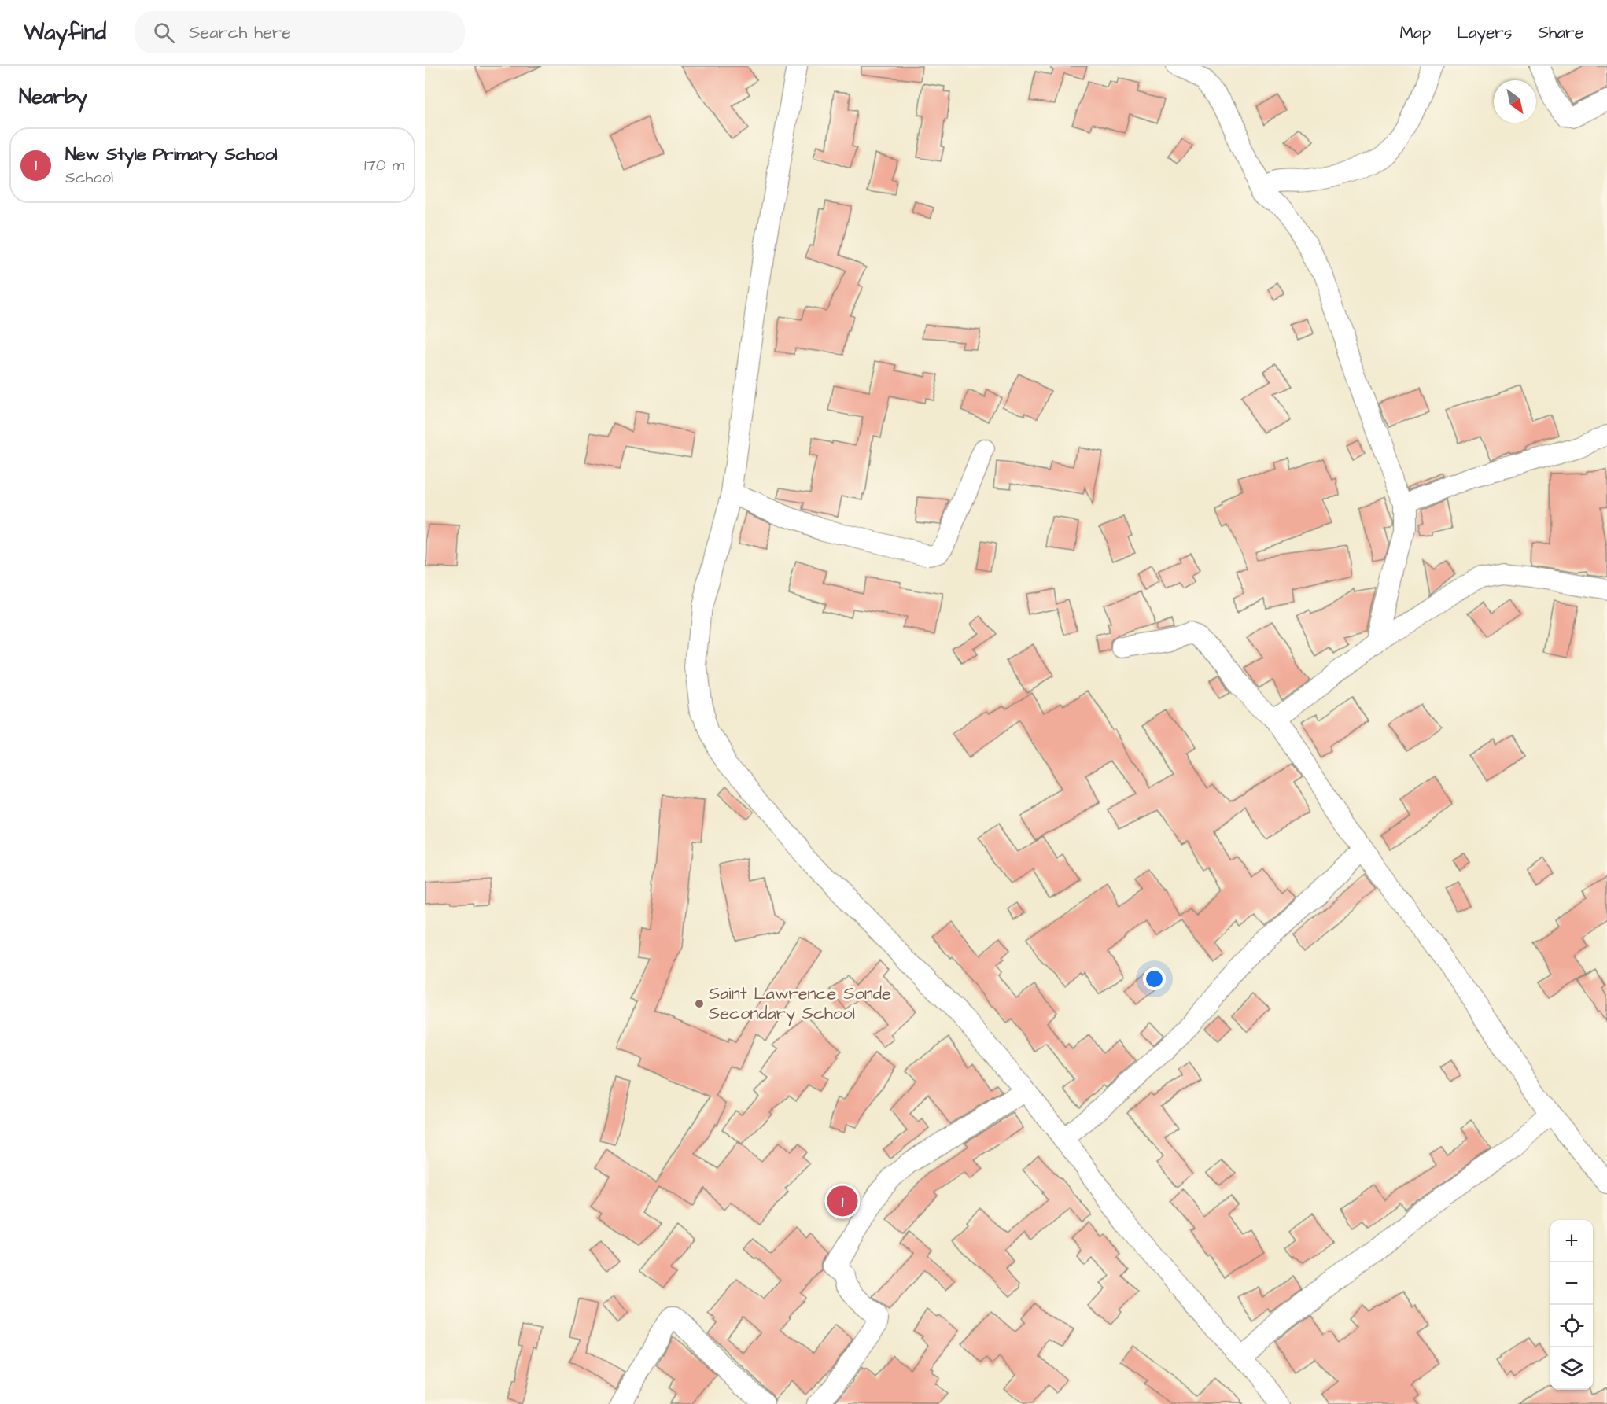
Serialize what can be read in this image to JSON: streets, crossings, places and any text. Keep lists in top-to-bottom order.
{
  "places": ["Saint Lawrence Sonde Secondary School"],
  "north": "bottom right",
  "page": {
    "header": "Wayfind",
    "search": "Search here",
    "nav": ["Map", "Layers", "Share"],
    "heading": "Nearby",
    "list": [
      {
        "mark": "1",
        "name": "New Style Primary School",
        "note": "School",
        "value": "170 m"
      }
    ],
    "pins": "1",
    "map_buttons": ["+", "−"]
  }
}
